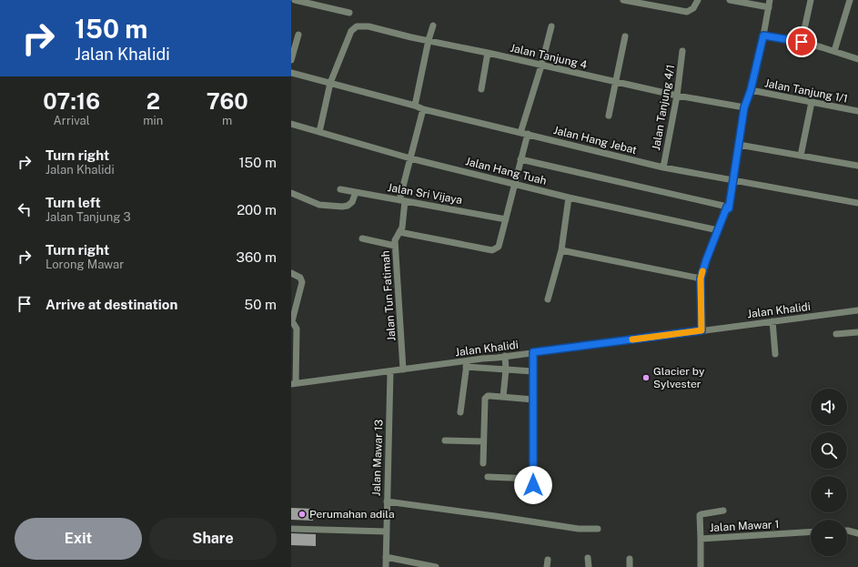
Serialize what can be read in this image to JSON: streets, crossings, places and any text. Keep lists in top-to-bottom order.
{
  "streets": {
    "street": [
      "Jalan Tanjung 4",
      "Jalan Tanjung 1/1",
      "Jalan Tanjung 4/1",
      "Jalan Hang Jebat",
      "Jalan Hang Tuah",
      "Jalan Sri Vijaya",
      "Jalan Tun Fatimah",
      "Jalan Khalidi",
      "Jalan Mawar 13",
      "Jalan Mawar 1"
    ]
  },
  "crossings": [
    ["Jalan Tanjung 4", "Jalan Tanjung 4/1"],
    ["Jalan Tanjung 4", "Jalan Hang Jebat"],
    ["Jalan Tanjung 4/1", "Jalan Hang Jebat"],
    ["Jalan Hang Jebat", "Jalan Tun Fatimah"],
    ["Jalan Hang Tuah", "Jalan Tun Fatimah"],
    ["Jalan Sri Vijaya", "Jalan Tun Fatimah"],
    ["Jalan Tun Fatimah", "Jalan Khalidi"],
    ["Jalan Khalidi", "Jalan Mawar 13"]
  ],
  "places": ["Glacier by Sylvester", "Perumahan adila"],
  "page": {
    "turn": ["150 m", "Jalan Khalidi"],
    "eta": [
      "07:16",
      "Arrival",
      "2",
      "min",
      "760",
      "m"
    ],
    "list": [
      {
        "name": "Turn right",
        "note": "Jalan Khalidi",
        "value": "150 m"
      },
      {
        "name": "Turn left",
        "note": "Jalan Tanjung 3",
        "value": "200 m"
      },
      {
        "name": "Turn right",
        "note": "Lorong Mawar",
        "value": "360 m"
      },
      {
        "name": "Arrive at destination",
        "value": "50 m"
      }
    ],
    "map_buttons": ["+", "−"],
    "buttons": ["Exit", "Share"]
  }
}
